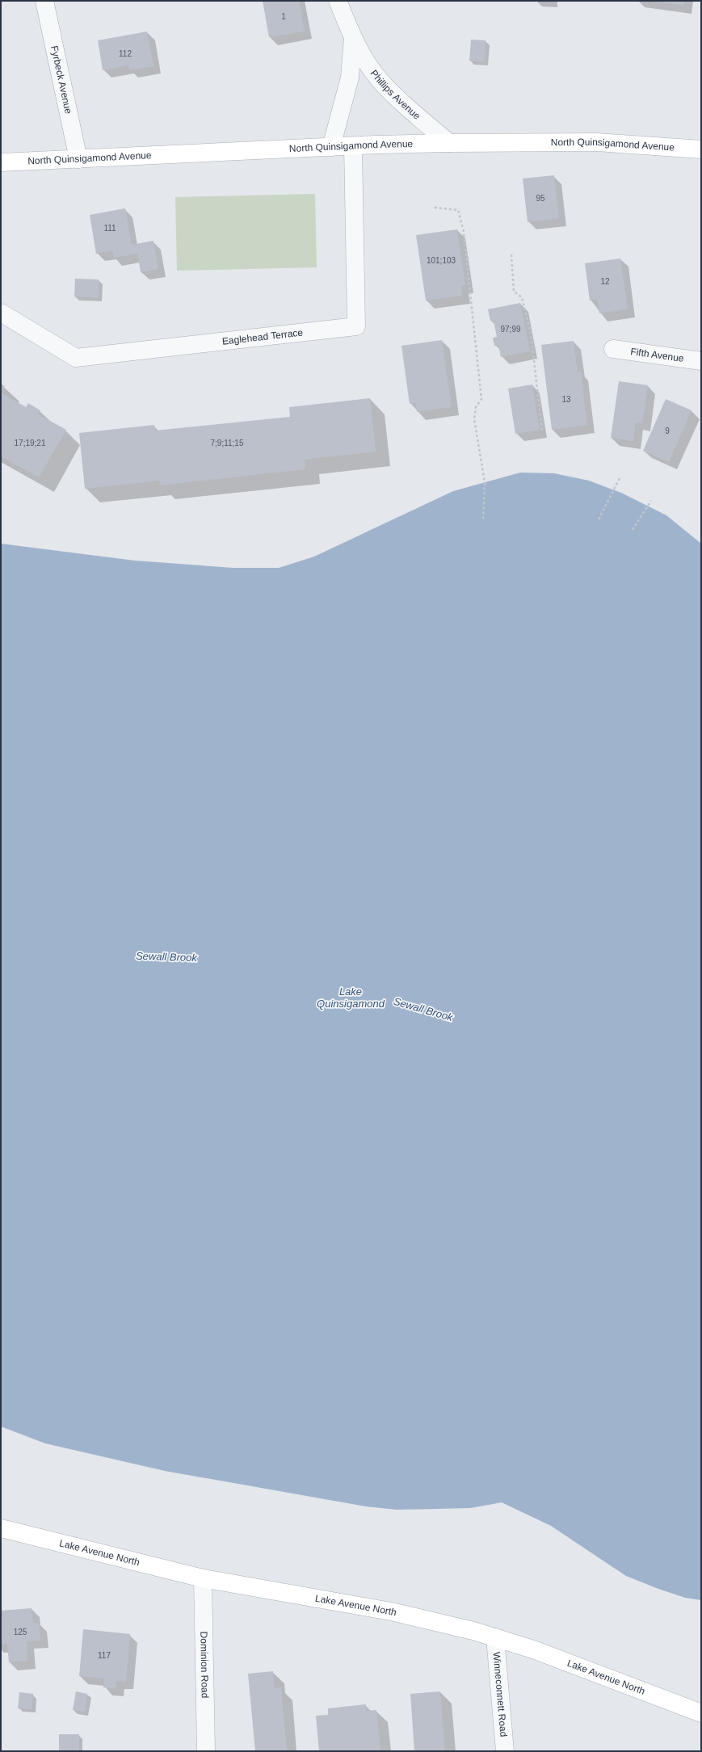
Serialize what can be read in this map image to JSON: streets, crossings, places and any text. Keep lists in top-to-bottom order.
{
  "streets": {
    "main road": ["North Quinsigamond Avenue", "Lake Avenue North"],
    "street": [
      "Fyrbeck Avenue",
      "Phillips Avenue",
      "Eaglehead Terrace",
      "Fifth Avenue",
      "Dominion Road",
      "Winneconnett Road"
    ]
  },
  "crossings": [
    ["Fyrbeck Avenue", "North Quinsigamond Avenue"],
    ["Phillips Avenue", "North Quinsigamond Avenue"],
    ["North Quinsigamond Avenue", "Eaglehead Terrace"],
    ["Lake Avenue North", "Dominion Road"],
    ["Lake Avenue North", "Winneconnett Road"]
  ],
  "water": ["Sewall Brook", "Lake Quinsigamond"],
  "house_numbers": [
    "1",
    "112",
    "95",
    "111",
    "101;103",
    "12",
    "97;99",
    "13",
    "9",
    "17;19;21",
    "7;9;11;15",
    "125",
    "117"
  ]
}
